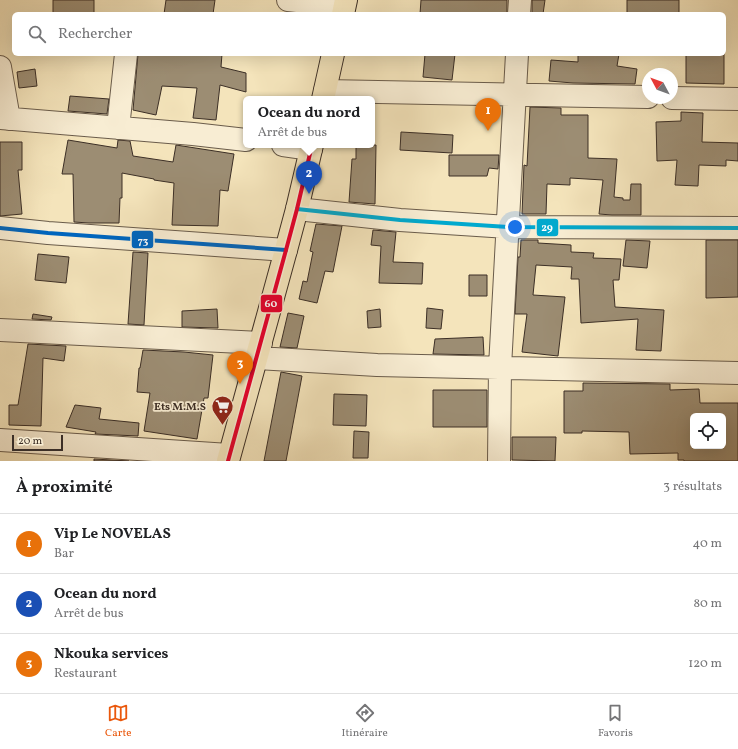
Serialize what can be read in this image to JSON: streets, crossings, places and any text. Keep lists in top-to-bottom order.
{
  "places": {
    "supermarket": ["Ets M.M.S"]
  },
  "lines": ["transit line 60", "transit line 29", "transit line 73"],
  "scale_bar": "20 m",
  "north": "top left",
  "page": {
    "search": "Rechercher",
    "popup": ["Ocean du nord", "Arrêt de bus"],
    "pins": ["1", "2", "3"],
    "scale": "20 m",
    "heading": ["À proximité", "3 résultats"],
    "list": [
      {
        "mark": "1",
        "name": "Vip Le NOVELAS",
        "note": "Bar",
        "value": "40 m"
      },
      {
        "mark": "2",
        "name": "Ocean du nord",
        "note": "Arrêt de bus",
        "value": "80 m"
      },
      {
        "mark": "3",
        "name": "Nkouka services",
        "note": "Restaurant",
        "value": "120 m"
      }
    ],
    "nav": ["Carte", "Itinéraire", "Favoris"]
  }
}
